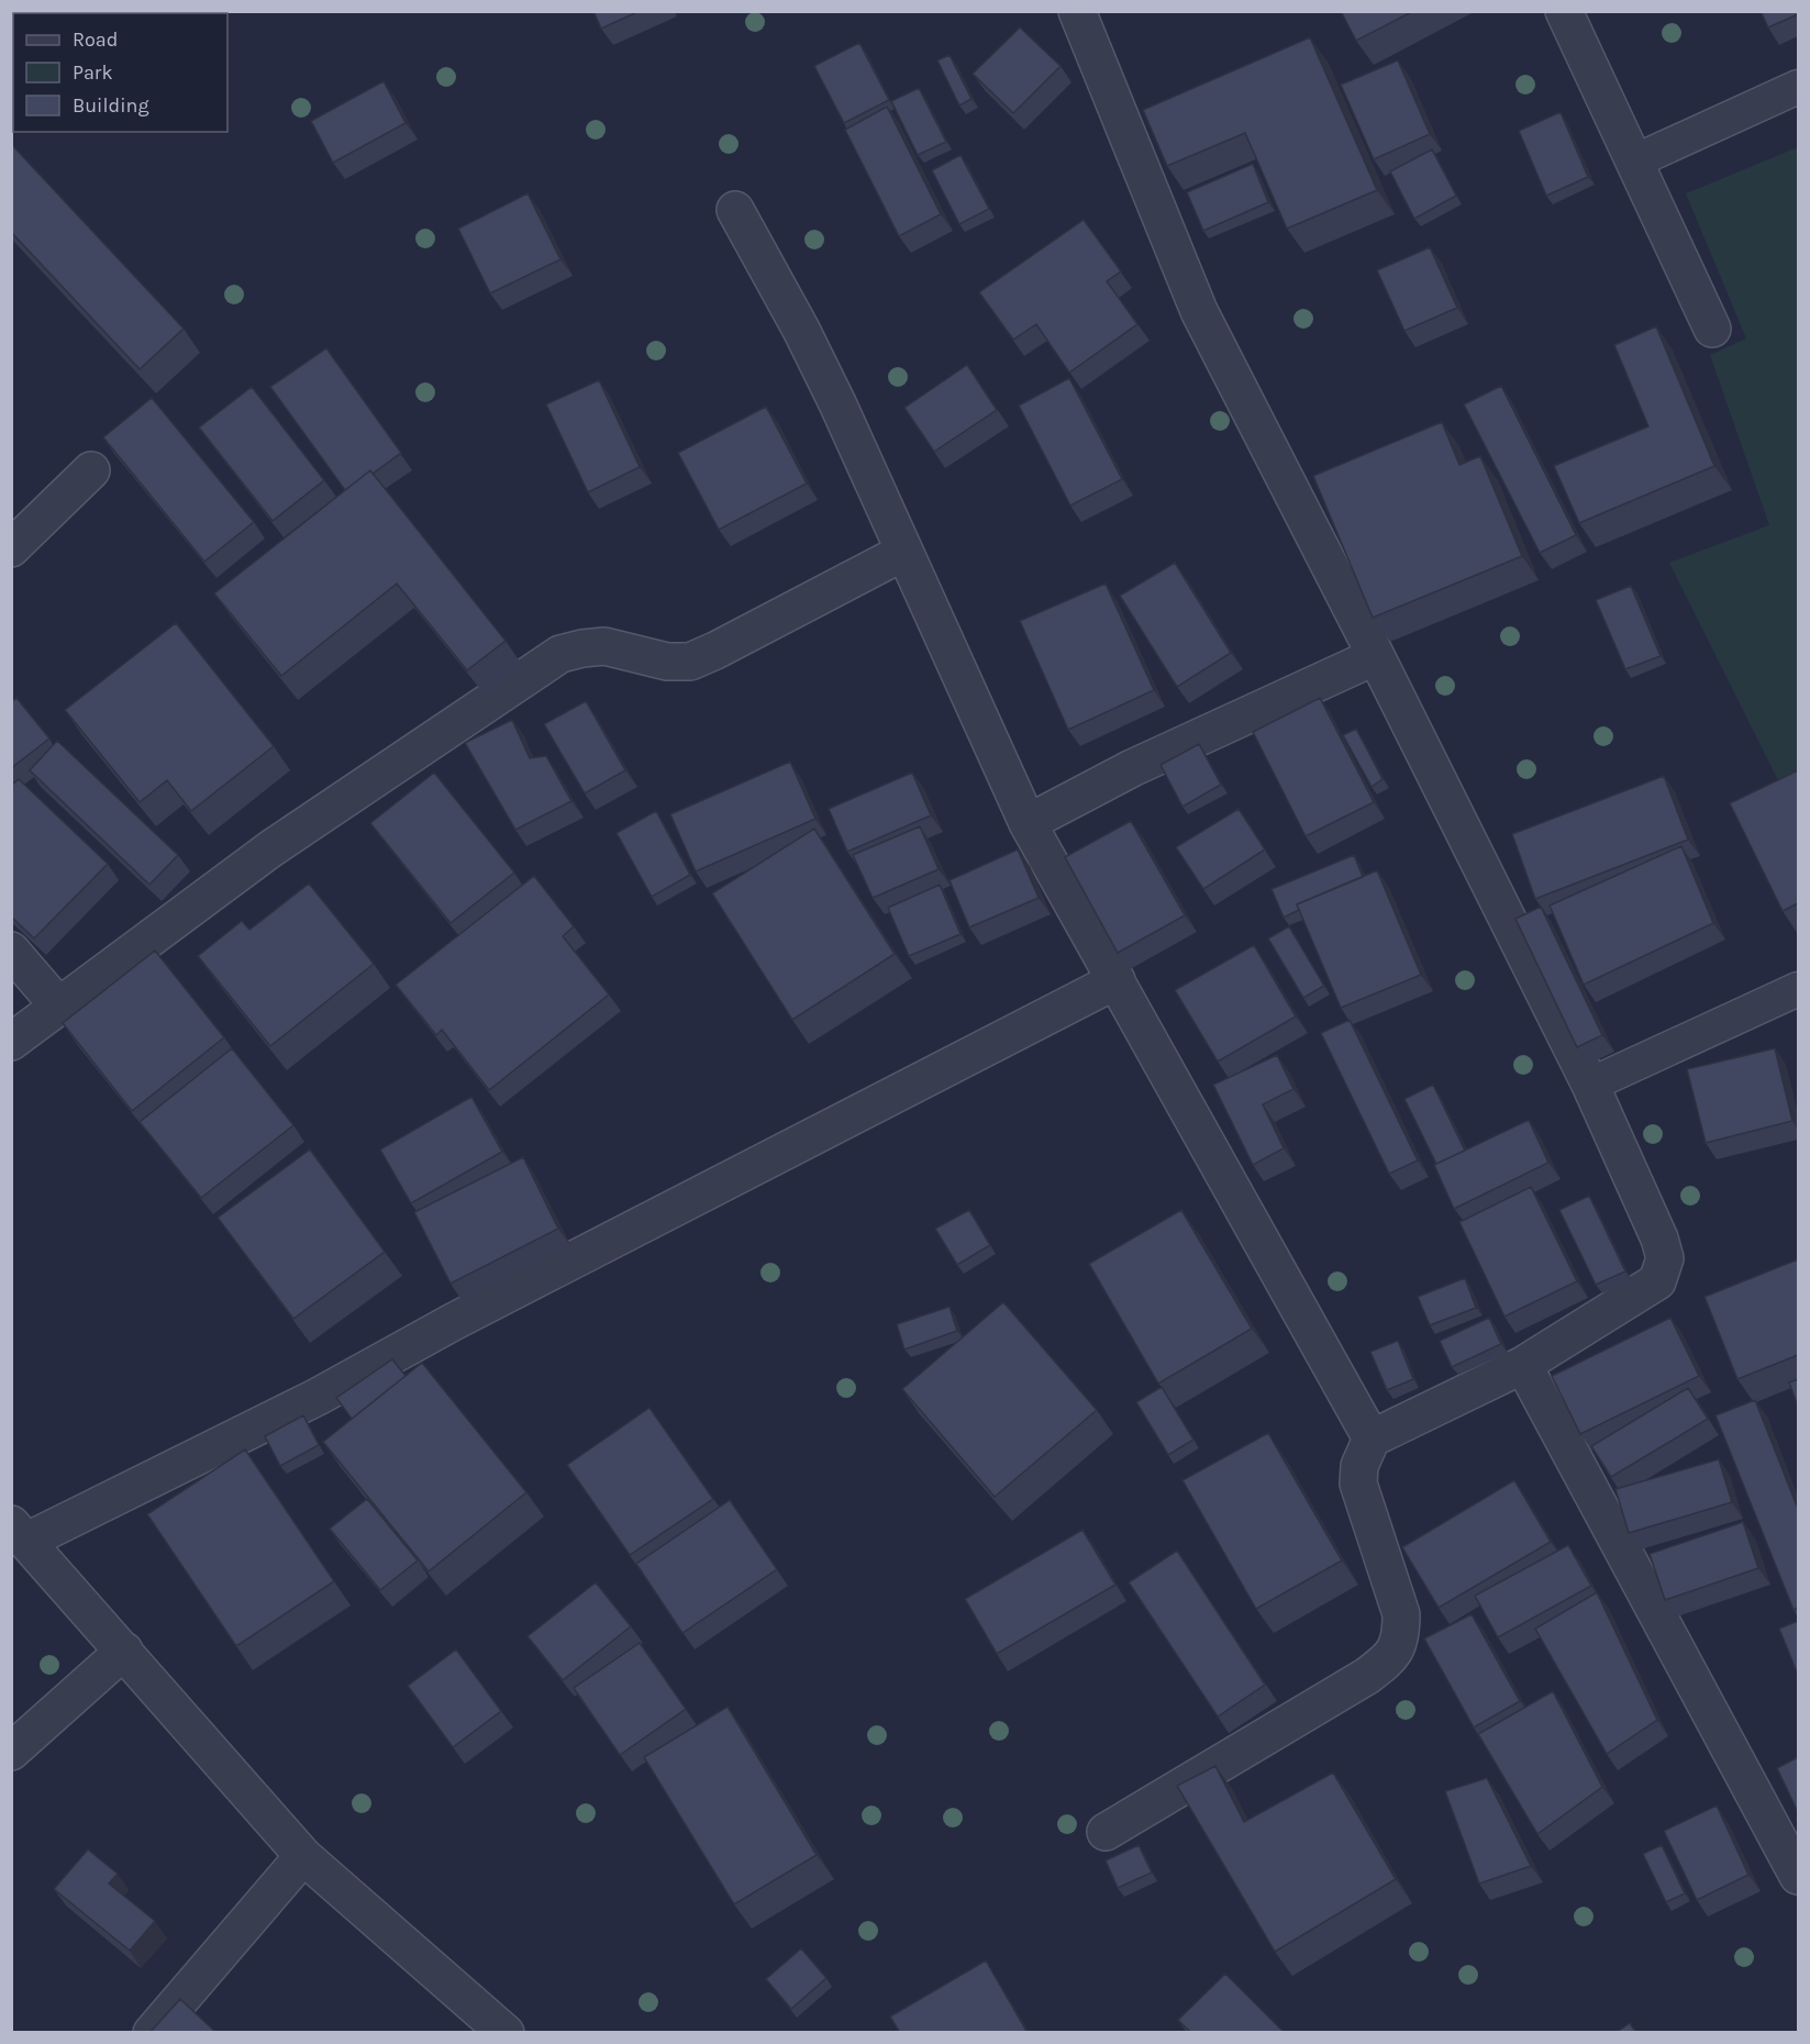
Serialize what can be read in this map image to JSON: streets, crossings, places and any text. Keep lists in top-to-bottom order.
{
  "legend": ["Road", "Park", "Building"]
}
